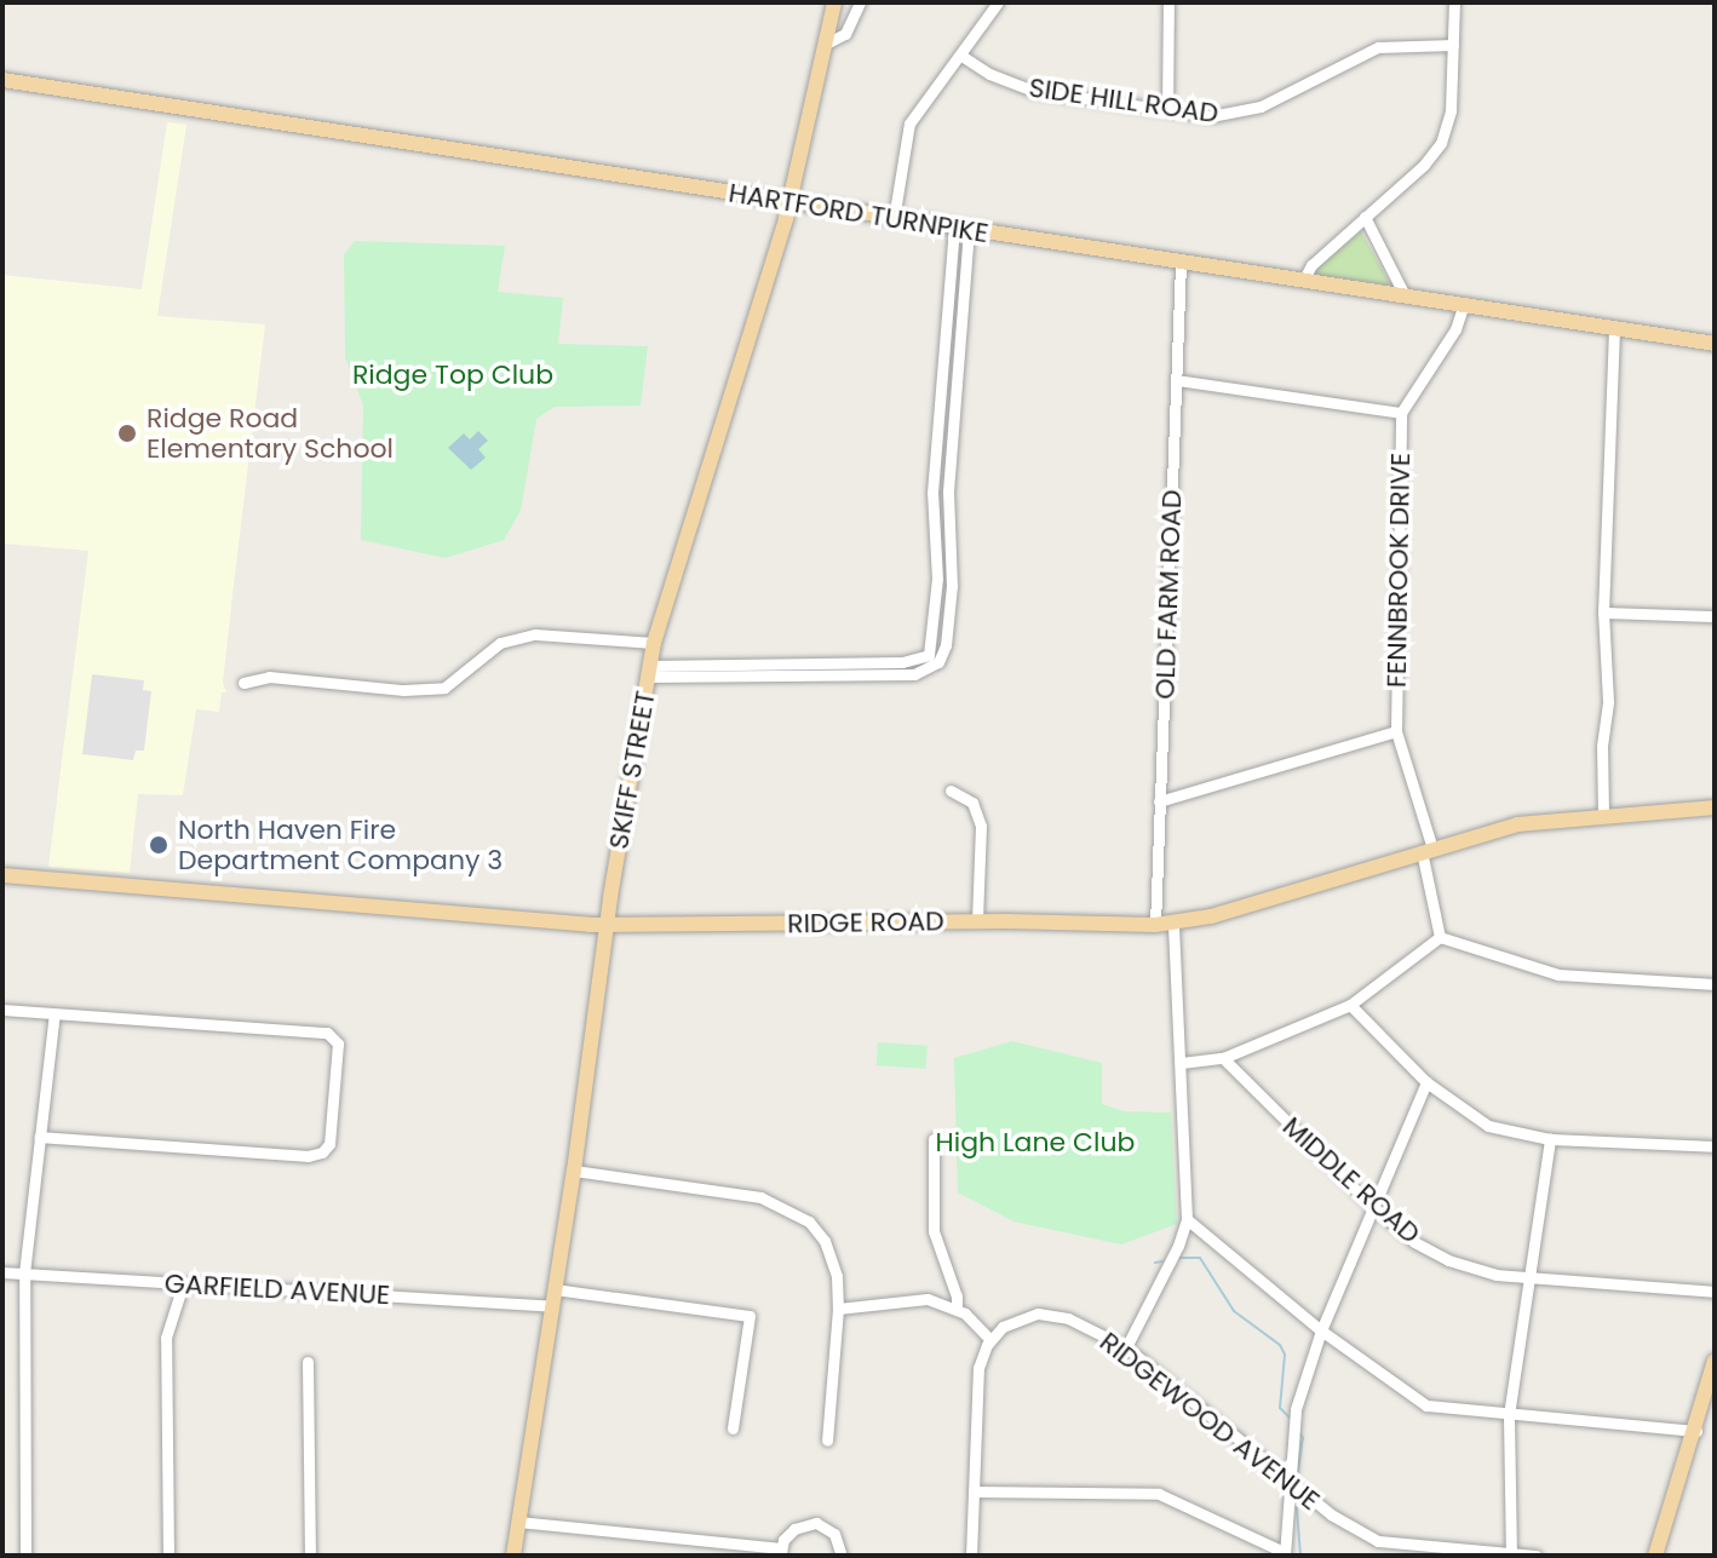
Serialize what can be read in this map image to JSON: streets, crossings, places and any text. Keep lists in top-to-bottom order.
{
  "streets": {
    "main road": ["HARTFORD TURNPIKE", "SKIFF STREET", "RIDGE ROAD"],
    "street": [
      "SIDE HILL ROAD",
      "FENNBROOK DRIVE",
      "OLD FARM ROAD",
      "MIDDLE ROAD",
      "GARFIELD AVENUE",
      "RIDGEWOOD AVENUE"
    ]
  },
  "crossings": [
    ["HARTFORD TURNPIKE", "FENNBROOK DRIVE"],
    ["HARTFORD TURNPIKE", "OLD FARM ROAD"],
    ["HARTFORD TURNPIKE", "SKIFF STREET"],
    ["FENNBROOK DRIVE", "RIDGE ROAD"],
    ["OLD FARM ROAD", "RIDGE ROAD"],
    ["SKIFF STREET", "RIDGE ROAD"],
    ["SKIFF STREET", "GARFIELD AVENUE"]
  ],
  "parks": ["Ridge Top Club", "High Lane Club"],
  "places": ["Ridge Road Elementary School", "North Haven Fire Department Company 3"]
}
